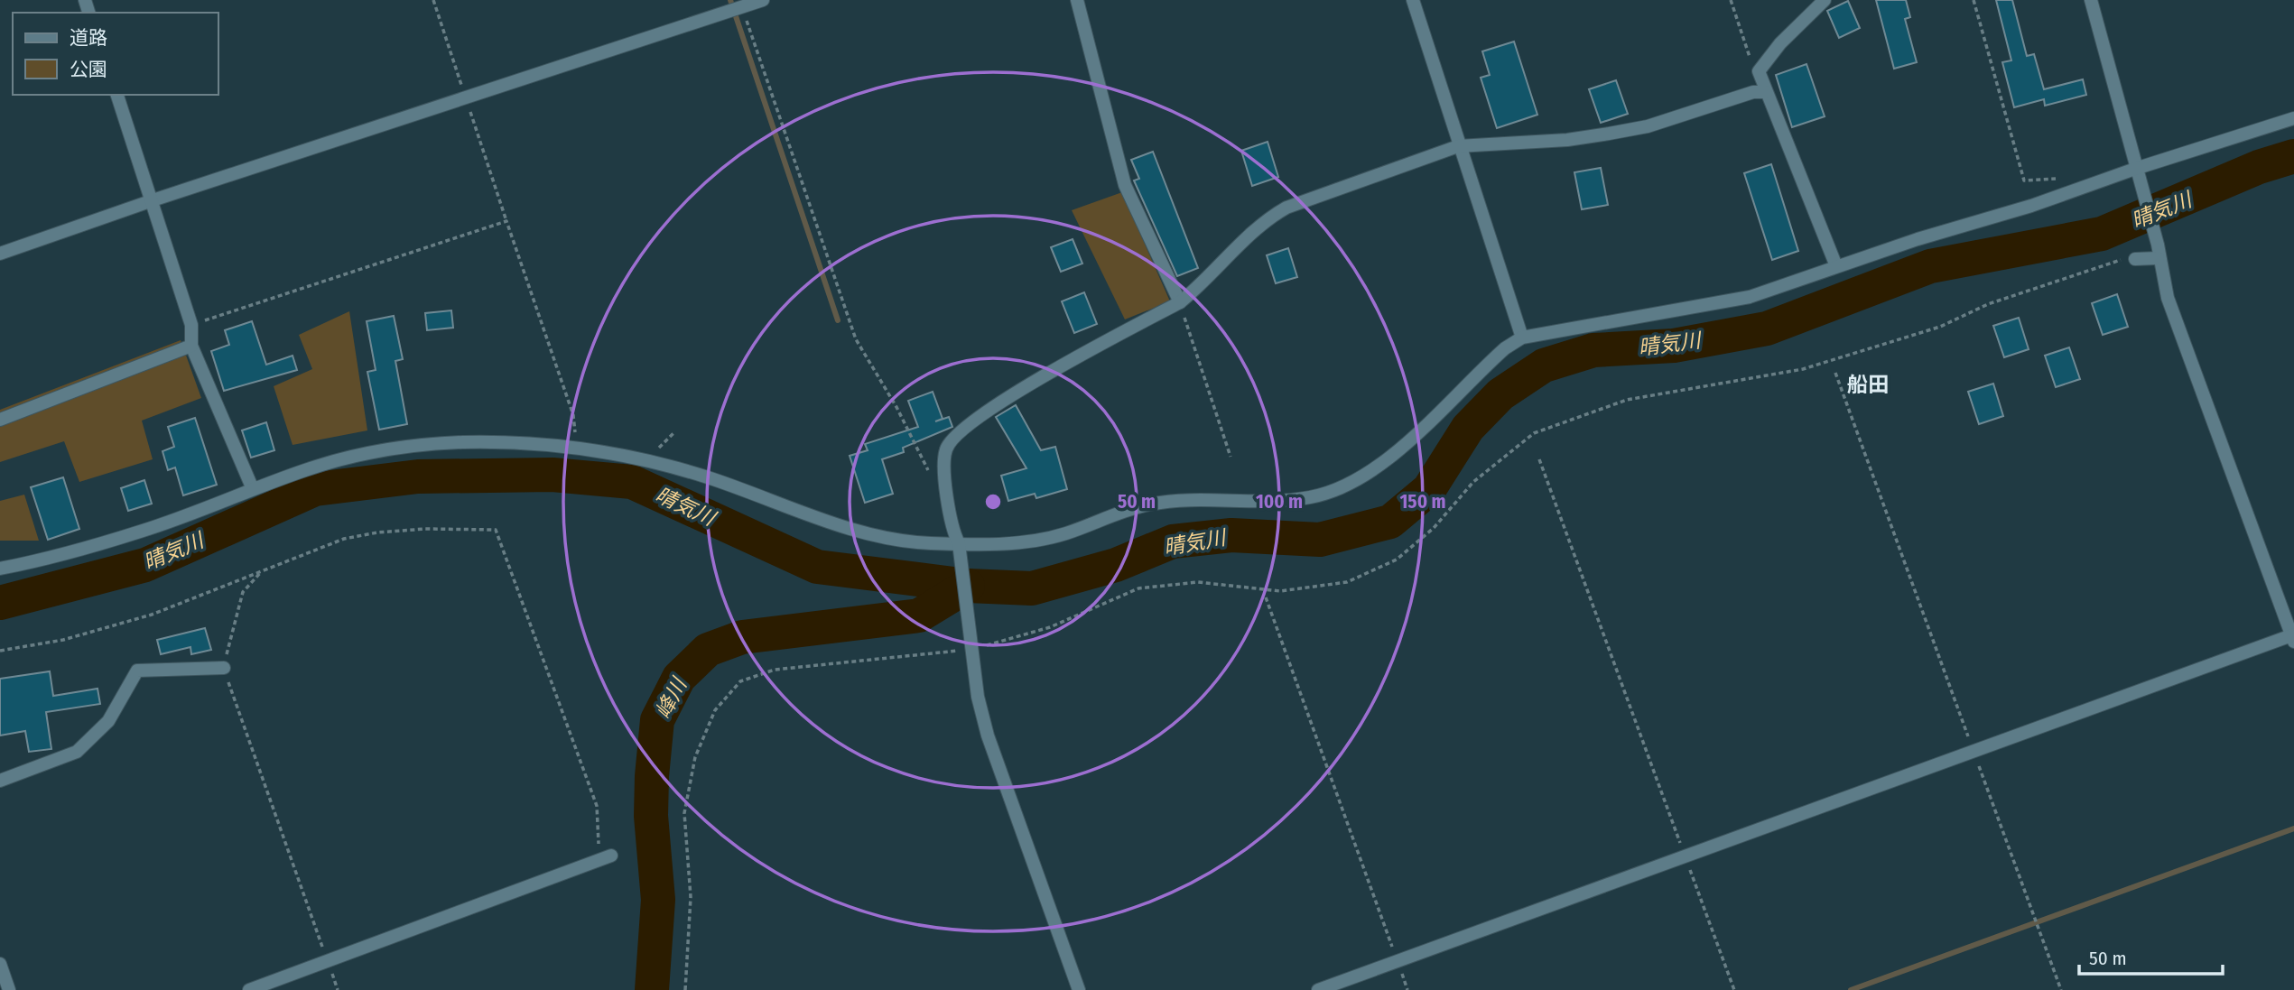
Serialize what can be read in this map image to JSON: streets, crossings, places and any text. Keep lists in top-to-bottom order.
{
  "districts": ["船田"],
  "water": ["晴気川", "峰川"],
  "legend": ["道路", "公園"],
  "scale_bar": "50 m",
  "rings": ["50 m", "100 m", "150 m"]
}
